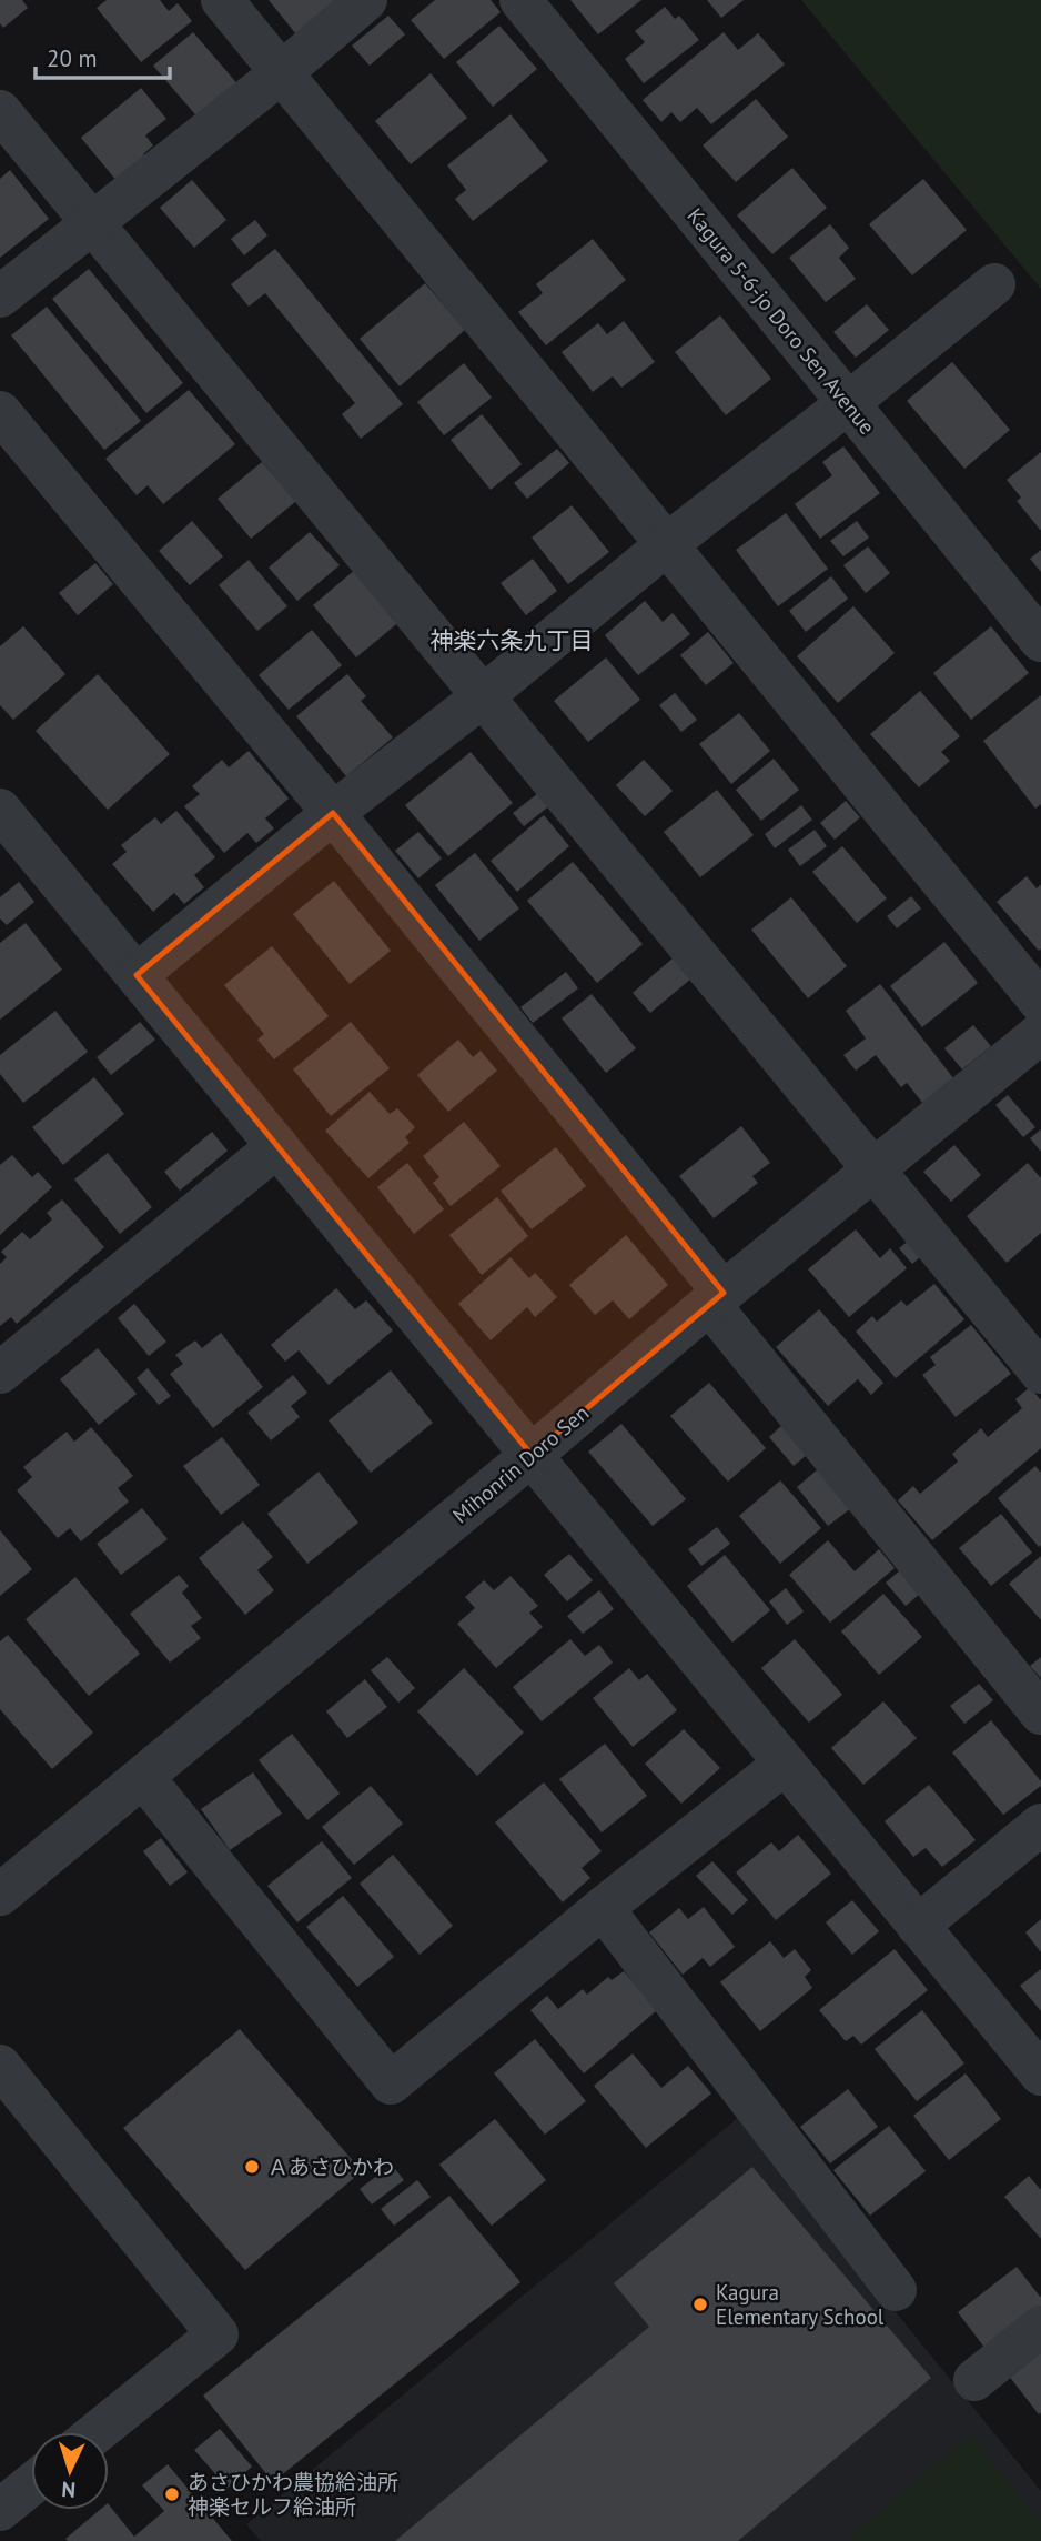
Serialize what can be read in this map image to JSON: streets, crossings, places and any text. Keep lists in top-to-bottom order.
{
  "streets": {
    "street": ["Kagura 5-6-jo Doro Sen Avenue", "Mihonrin Doro Sen"]
  },
  "districts": ["神楽六条九丁目"],
  "places": ["Ａあさひかわ", "Kagura Elementary School", "あさひかわ農協給油所 神楽セルフ給油所"],
  "scale_bar": "20 m",
  "north": "bottom"
}
